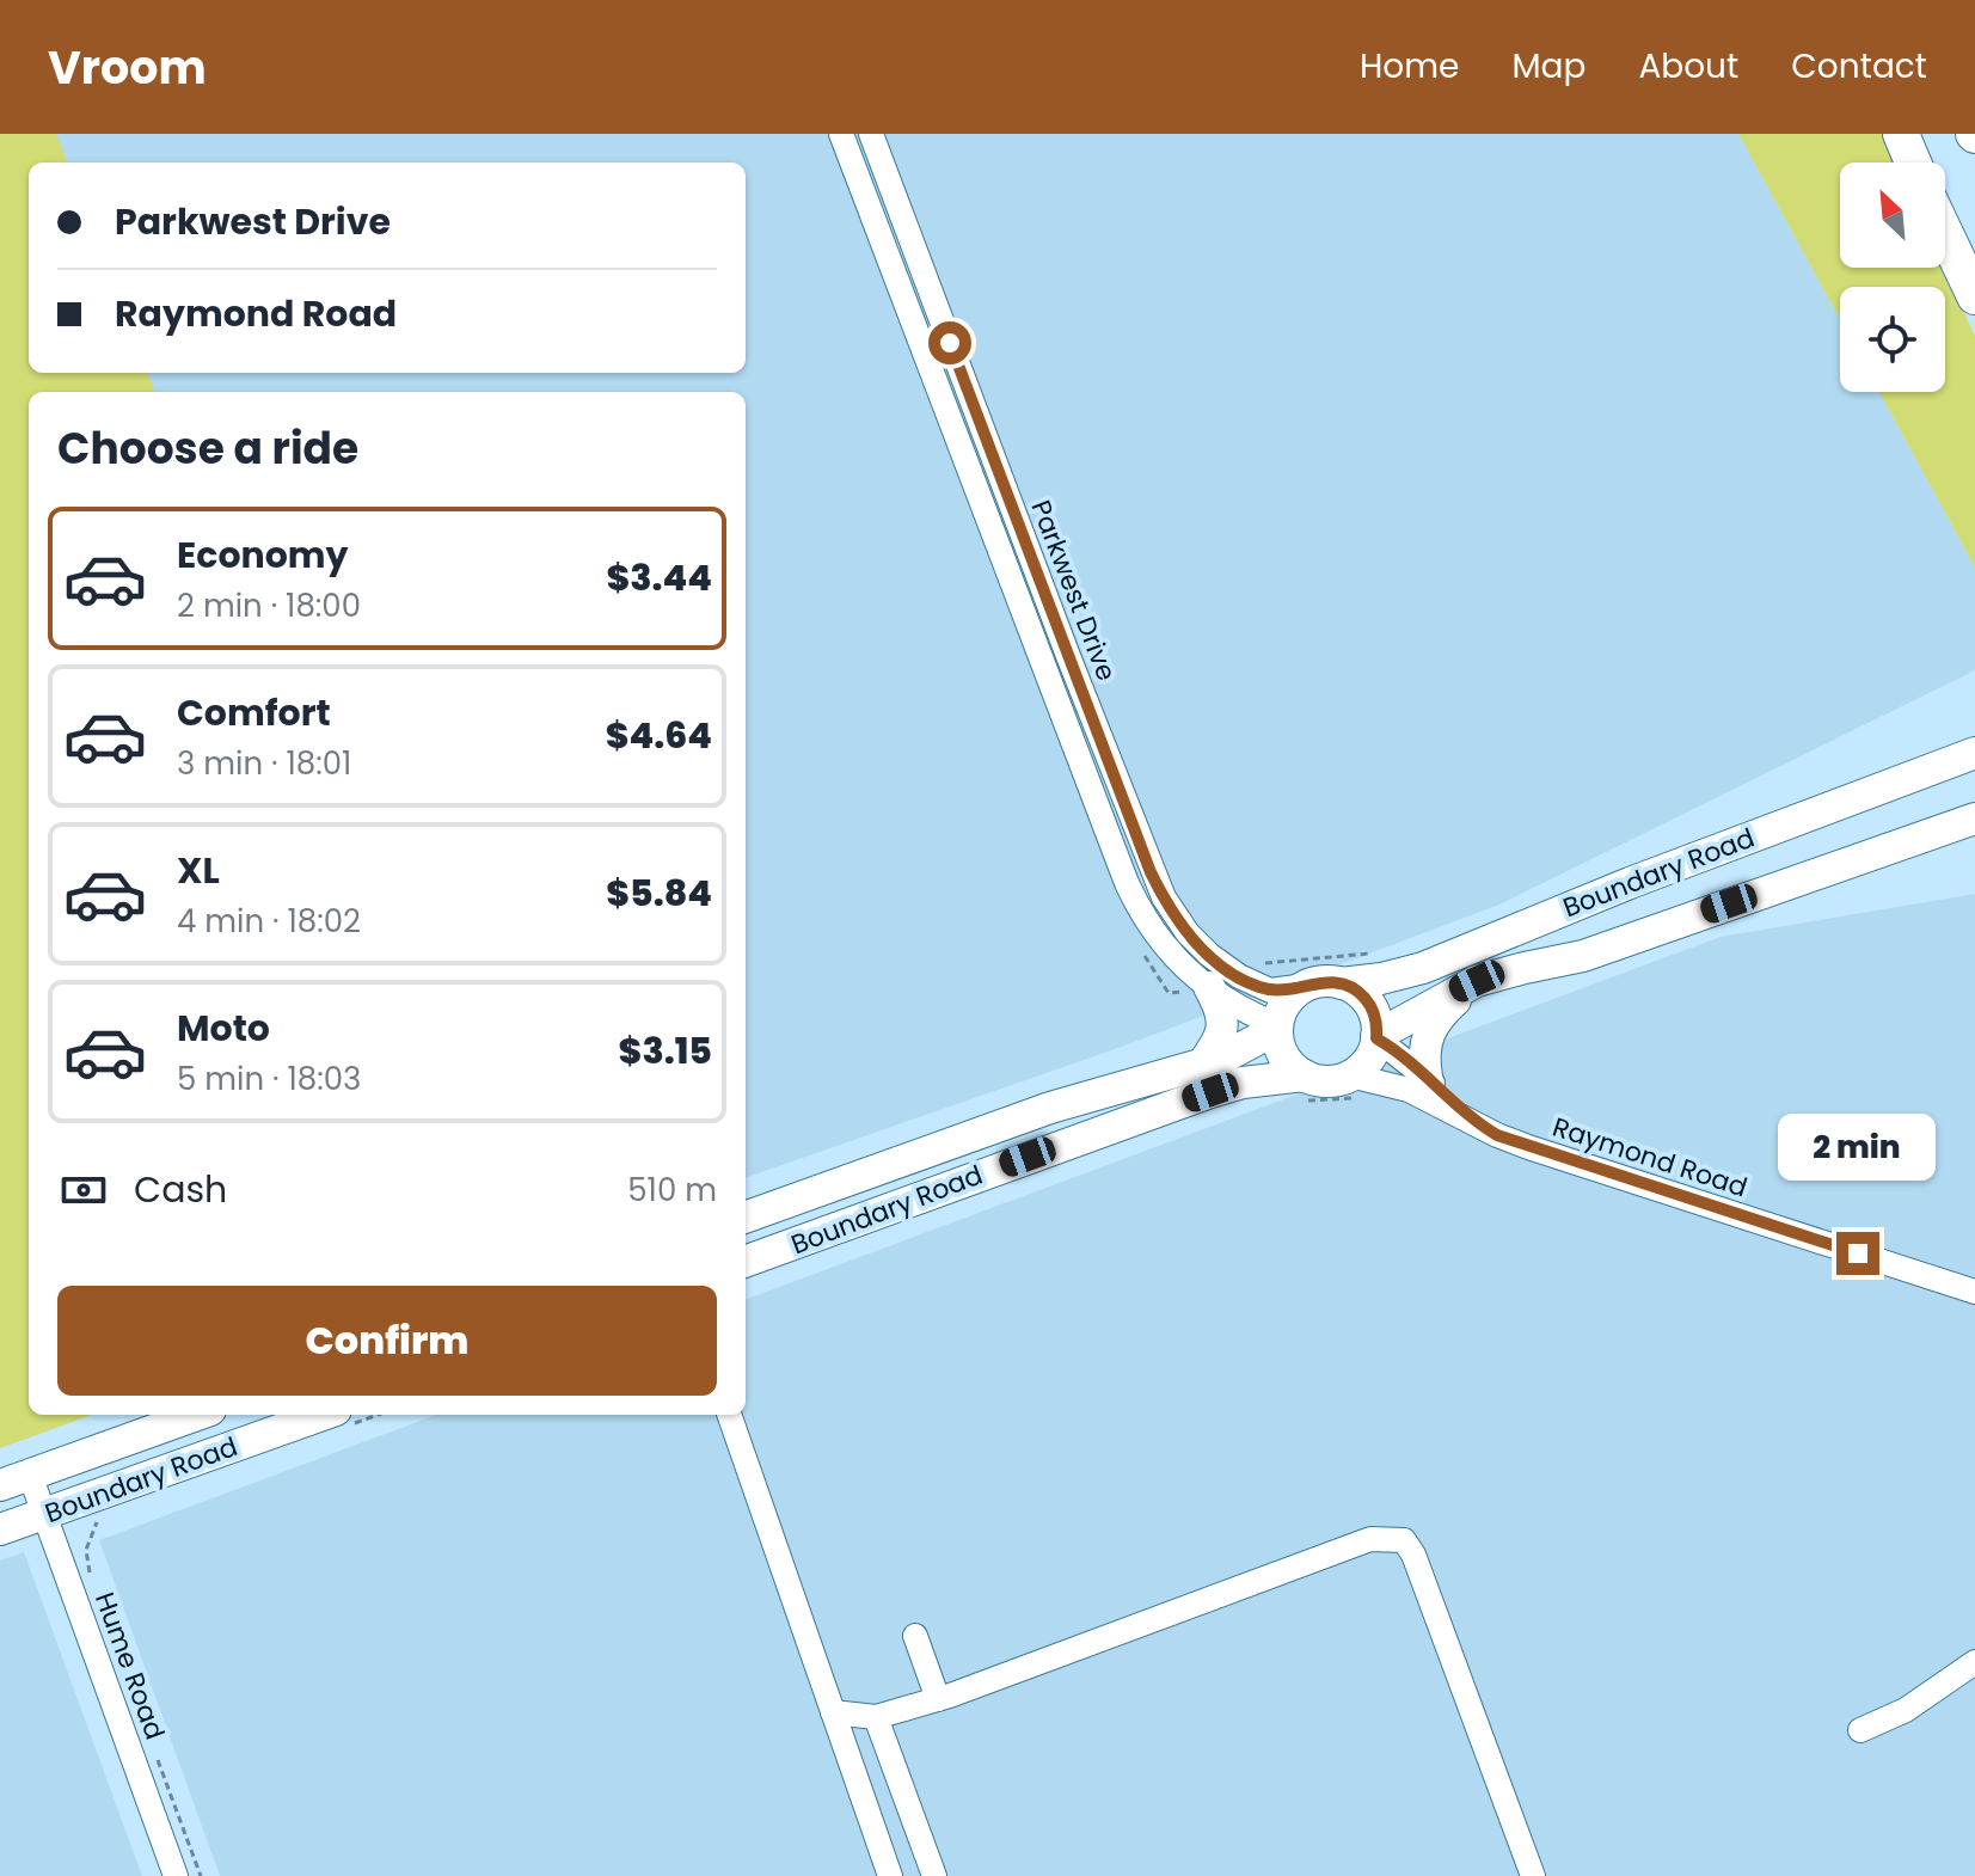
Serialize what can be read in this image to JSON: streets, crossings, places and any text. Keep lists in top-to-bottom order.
{
  "streets": {
    "main road": ["Boundary Road"],
    "street": ["Parkwest Drive", "Raymond Road", "Hume Road"]
  },
  "crossings": [
    ["Parkwest Drive", "Boundary Road"],
    ["Parkwest Drive", "Raymond Road"],
    ["Boundary Road", "Raymond Road"],
    ["Boundary Road", "Hume Road"]
  ],
  "north": "top left",
  "page": {
    "header": "Vroom",
    "nav": [
      "Home",
      "Map",
      "About",
      "Contact"
    ],
    "banner": ["Parkwest Drive", "Raymond Road"],
    "heading": "Choose a ride",
    "list": [
      {
        "name": "Economy",
        "note": "2 min · 18:00",
        "value": "$3.44"
      },
      {
        "name": "Comfort",
        "note": "3 min · 18:01",
        "value": "$4.64"
      },
      {
        "name": "XL",
        "note": "4 min · 18:02",
        "value": "$5.84"
      },
      {
        "name": "Moto",
        "note": "5 min · 18:03",
        "value": "$3.15"
      }
    ],
    "bubble": "2 min",
    "pay": ["Cash", "510 m"],
    "buttons": "Confirm"
  }
}
